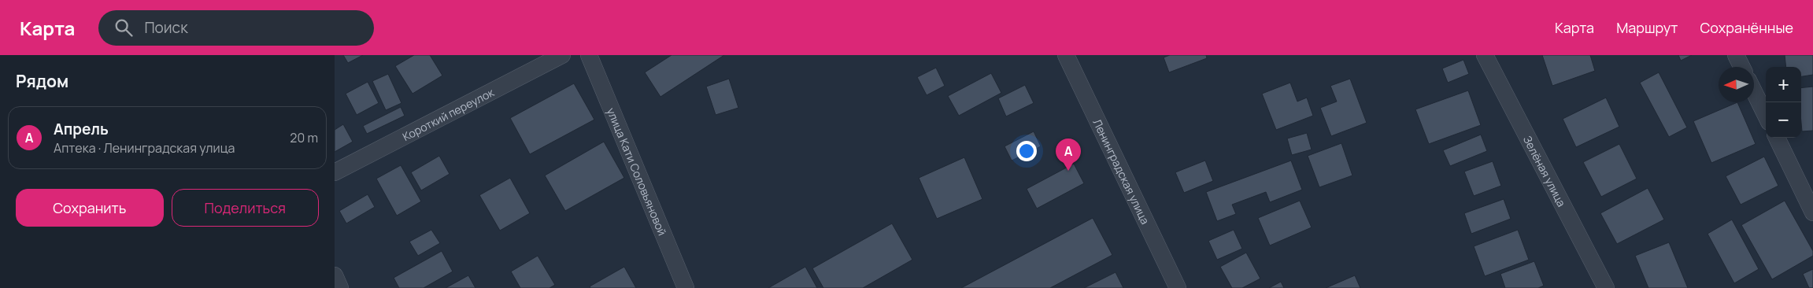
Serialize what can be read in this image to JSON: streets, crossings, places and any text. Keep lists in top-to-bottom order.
{
  "streets": {
    "street": [
      "Короткий переулок",
      "улица Кати Соловьяновой",
      "Ленинградская улица",
      "Зелёная улица"
    ]
  },
  "north": "left",
  "page": {
    "header": "Карта",
    "search": "Поиск",
    "nav": ["Карта", "Маршрут", "Сохранённые"],
    "heading": "Рядом",
    "map_buttons": ["+", "−"],
    "list": [
      {
        "mark": "A",
        "name": "Апрель",
        "note": "Аптека · Ленинградская улица",
        "value": "20 m"
      }
    ],
    "pins": "A",
    "buttons": ["Сохранить", "Поделиться"]
  }
}
